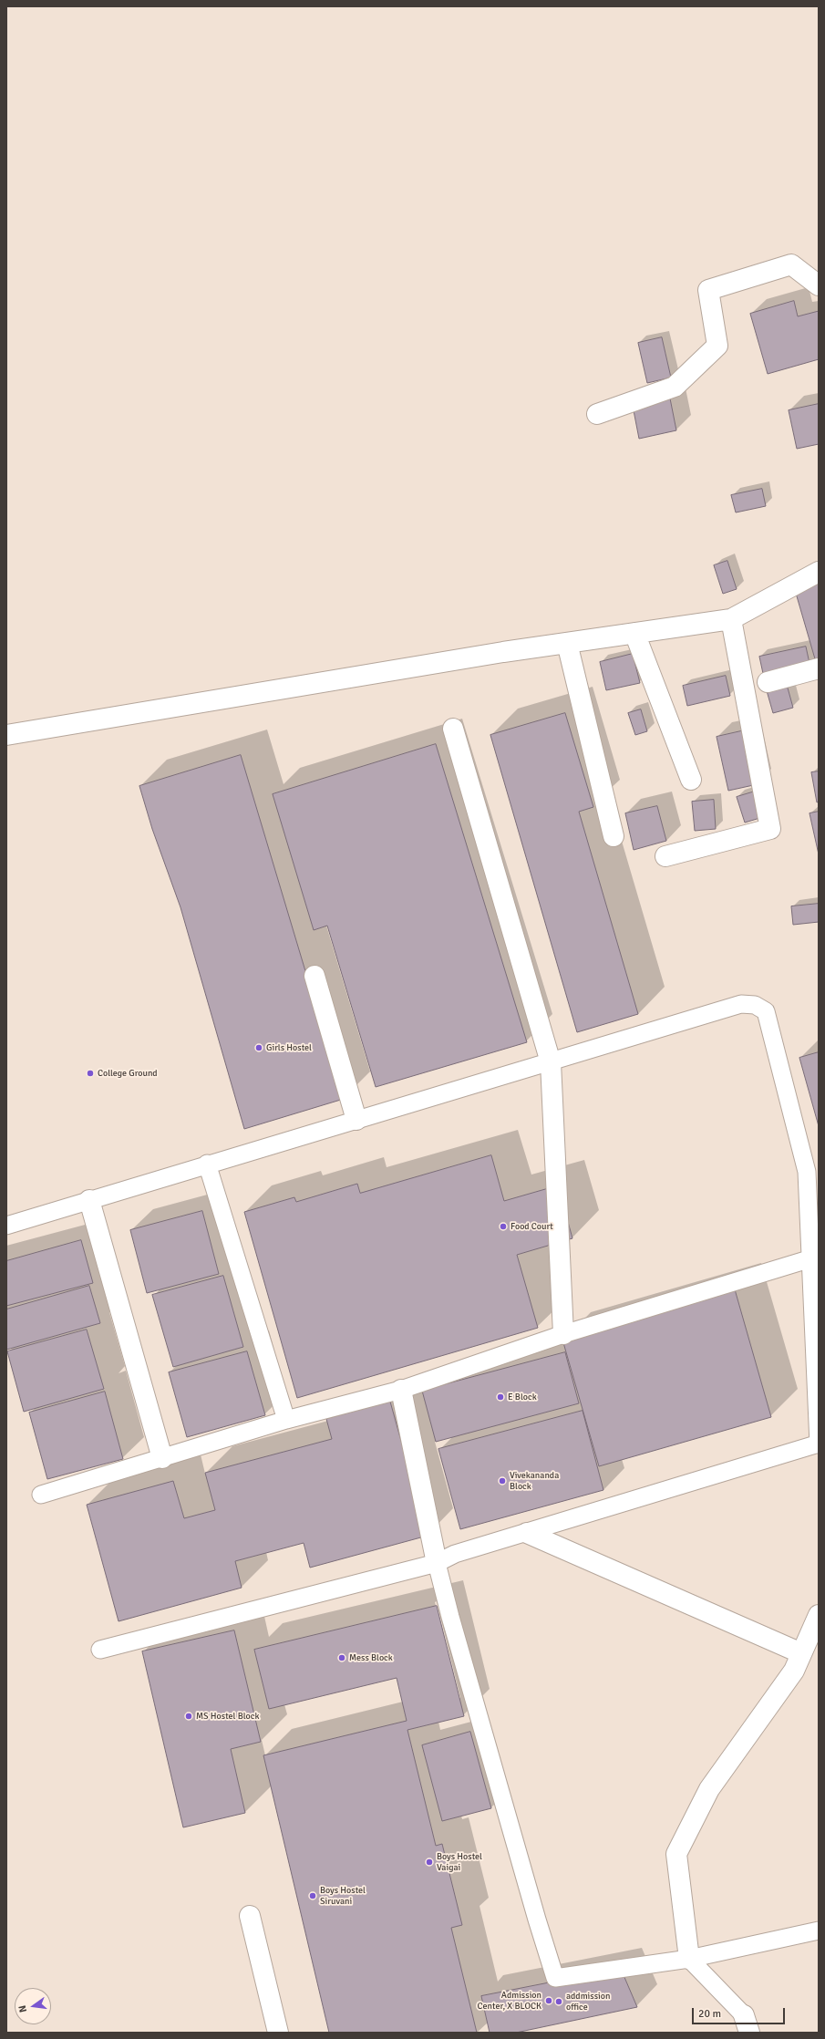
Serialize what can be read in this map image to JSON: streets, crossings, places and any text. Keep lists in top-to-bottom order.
{
  "places": [
    "Girls Hostel",
    "College Ground",
    "Food Court",
    "E Block",
    "Vivekananda Block",
    "Mess Block",
    "MS Hostel Block",
    "Boys Hostel Vaigai",
    "Boys Hostel Siruvani",
    "Admission Center, X BLOCK",
    "addmission office"
  ],
  "scale_bar": "20 m",
  "north": "left"
}
